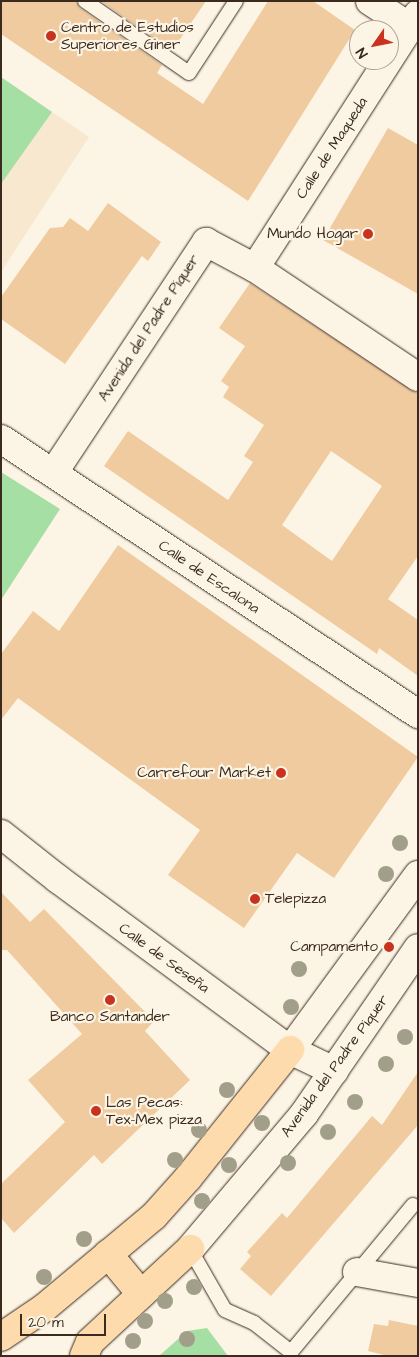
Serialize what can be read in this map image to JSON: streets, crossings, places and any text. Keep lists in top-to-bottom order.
{
  "streets": {
    "street": [
      "Calle de Maqueda",
      "Avenida del Padre Piquer",
      "Calle de Escalona",
      "Calle de Seseña"
    ]
  },
  "crossings": [
    ["Calle de Maqueda", "Avenida del Padre Piquer"],
    ["Avenida del Padre Piquer", "Calle de Escalona"],
    ["Avenida del Padre Piquer", "Calle de Seseña"]
  ],
  "places": [
    "Centro de Estudios Superiores Giner",
    "Mundo Hogar",
    "Carrefour Market",
    "Telepizza",
    "Campamento",
    "Banco Santander",
    "Las Pecas: Tex-Mex pizza"
  ],
  "scale_bar": "20 m",
  "north": "bottom left"
}
